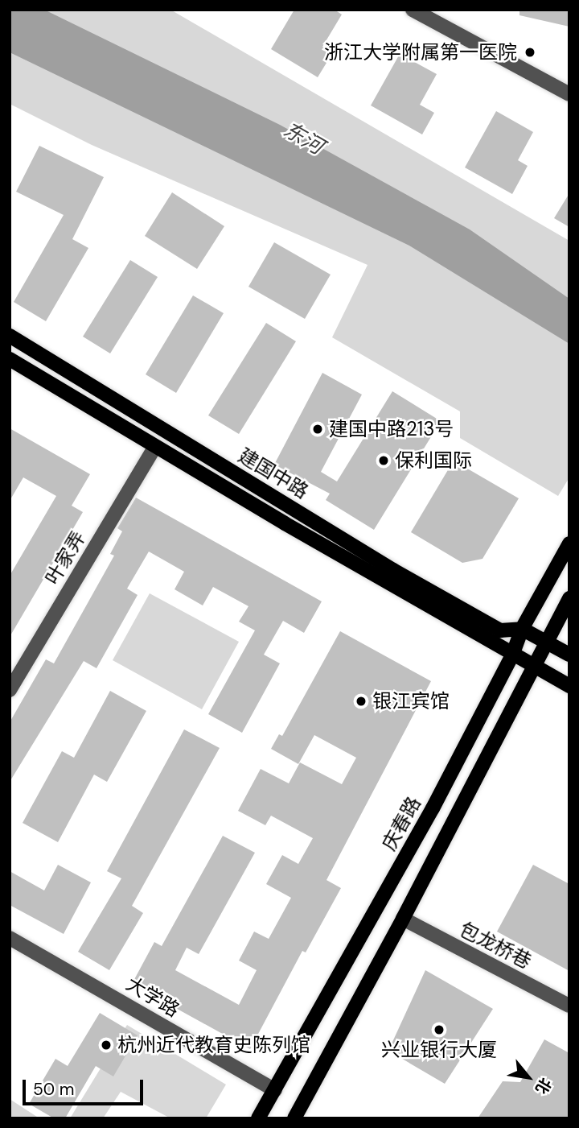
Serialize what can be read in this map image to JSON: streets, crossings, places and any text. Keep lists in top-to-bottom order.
{
  "streets": {
    "main road": ["建国中路", "庆春路"],
    "street": ["叶家弄", "包龙桥巷", "大学路"]
  },
  "crossings": [
    ["建国中路", "叶家弄"],
    ["建国中路", "庆春路"],
    ["庆春路", "大学路"]
  ],
  "water": ["东河"],
  "places": [
    "浙江大学附属第一医院",
    "建国中路213号",
    "保利国际",
    "银江宾馆",
    "兴业银行大厦",
    "杭州近代教育史陈列馆"
  ],
  "scale_bar": "50 m",
  "north": "bottom right"
}
